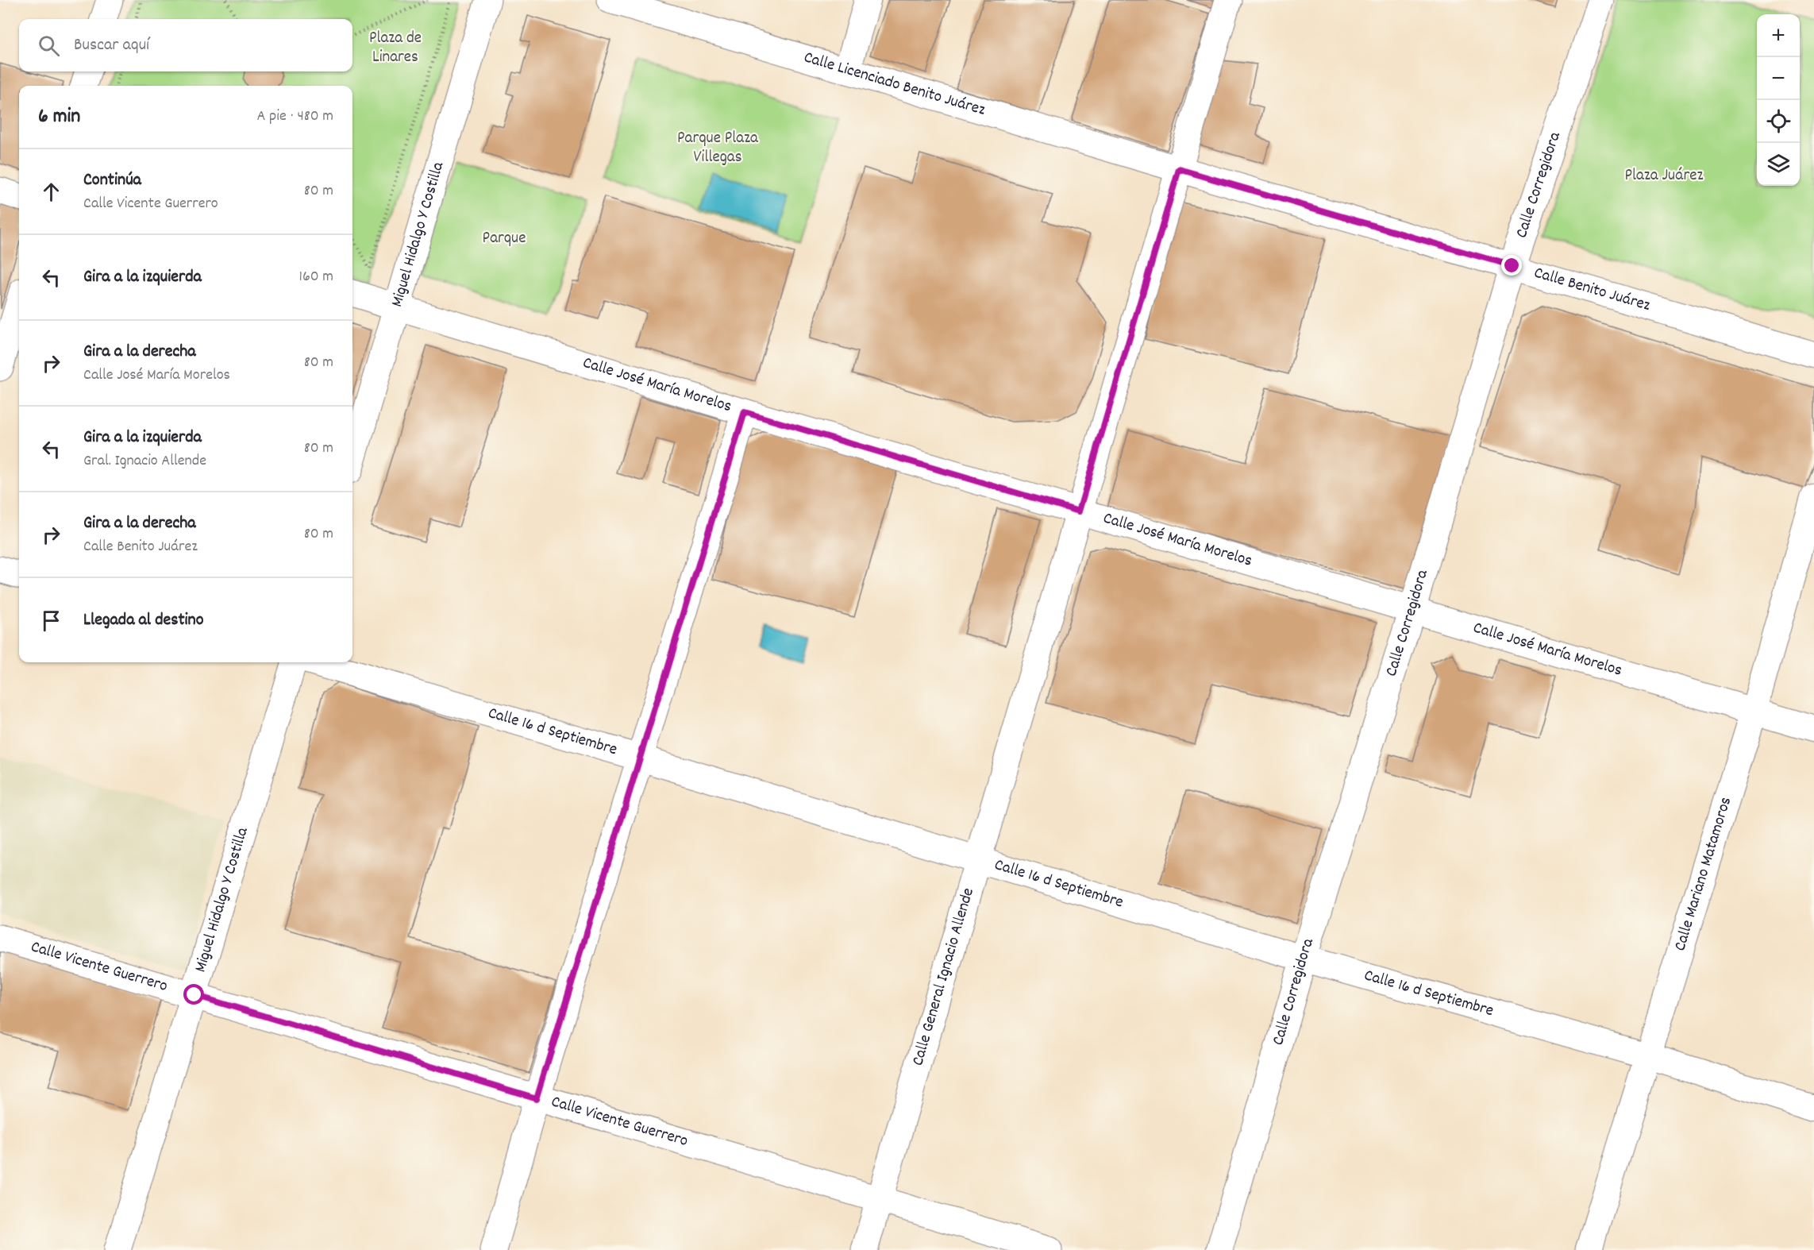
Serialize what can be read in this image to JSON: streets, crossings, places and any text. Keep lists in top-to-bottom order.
{
  "streets": {
    "street": [
      "Calle Licenciado Benito Juárez",
      "Calle Corregidora",
      "Miguel Hidalgo Y Costilla",
      "Calle Benito Juárez",
      "Calle José María Morelos",
      "Calle 16 d Septiembre",
      "Calle Mariano Matamoros",
      "Calle Vicente Guerrero",
      "Calle General Ignacio Allende"
    ]
  },
  "crossings": [
    ["Calle Licenciado Benito Juárez", "Calle Benito Juárez"],
    ["Calle Licenciado Benito Juárez", "Calle General Ignacio Allende"],
    ["Calle Corregidora", "Calle Benito Juárez"],
    ["Calle Corregidora", "Calle José María Morelos"],
    ["Calle Corregidora", "Calle 16 d Septiembre"],
    ["Miguel Hidalgo Y Costilla", "Calle José María Morelos"],
    ["Miguel Hidalgo Y Costilla", "Calle Vicente Guerrero"],
    ["Calle Benito Juárez", "Calle General Ignacio Allende"],
    ["Calle José María Morelos", "Calle Mariano Matamoros"],
    ["Calle José María Morelos", "Calle General Ignacio Allende"],
    ["Calle 16 d Septiembre", "Calle Mariano Matamoros"],
    ["Calle 16 d Septiembre", "Calle General Ignacio Allende"],
    ["Calle Vicente Guerrero", "Calle General Ignacio Allende"]
  ],
  "parks": [
    "Plaza de Linares",
    "Parque Plaza Villegas",
    "Plaza Juárez",
    "Parque"
  ],
  "page": {
    "map_buttons": ["+", "−"],
    "search": "Buscar aquí",
    "heading": ["6 min", "A pie · 480 m"],
    "list": [
      ["Continúa", "Calle Vicente Guerrero", "80 m"],
      ["Gira a la izquierda", "160 m"],
      ["Gira a la derecha", "Calle José María Morelos", "80 m"],
      ["Gira a la izquierda", "Gral. Ignacio Allende", "80 m"],
      ["Gira a la derecha", "Calle Benito Juárez", "80 m"],
      "Llegada al destino"
    ]
  }
}
